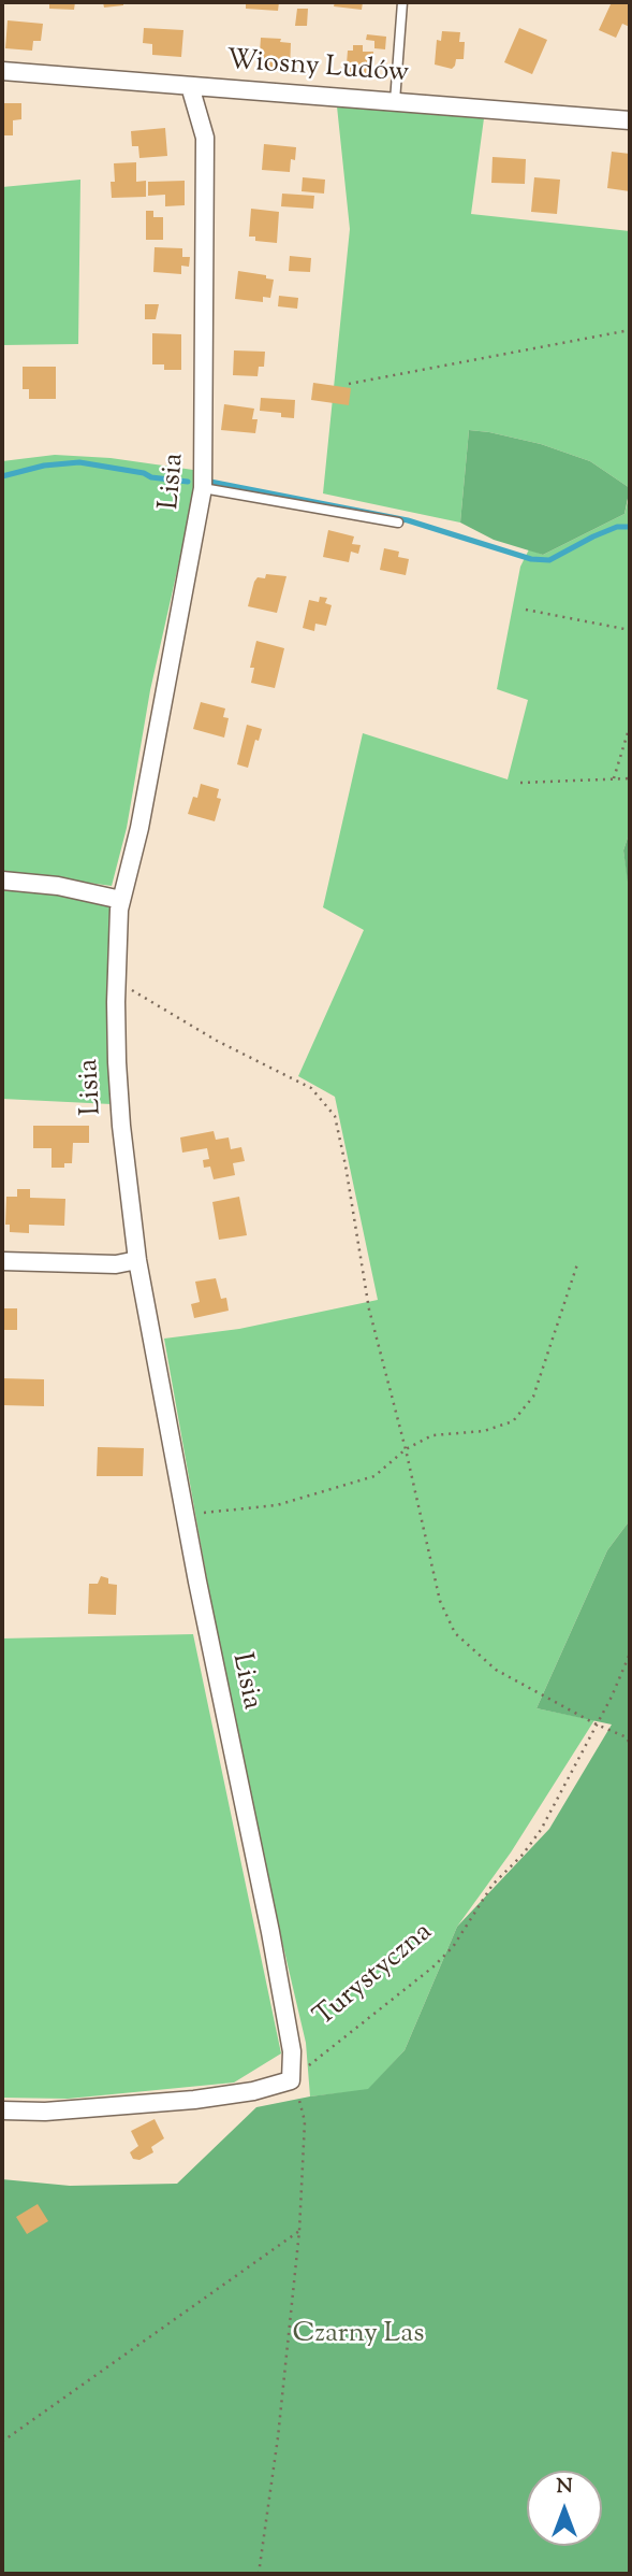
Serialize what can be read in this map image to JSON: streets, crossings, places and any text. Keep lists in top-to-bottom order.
{
  "streets": {
    "street": ["Wiosny Ludów", "Lisia"],
    "path": ["Turystyczna"]
  },
  "crossings": [
    ["Wiosny Ludów", "Lisia"],
    ["Lisia", "Turystyczna"]
  ],
  "parks": ["Czarny Las"],
  "north": "top"
}
